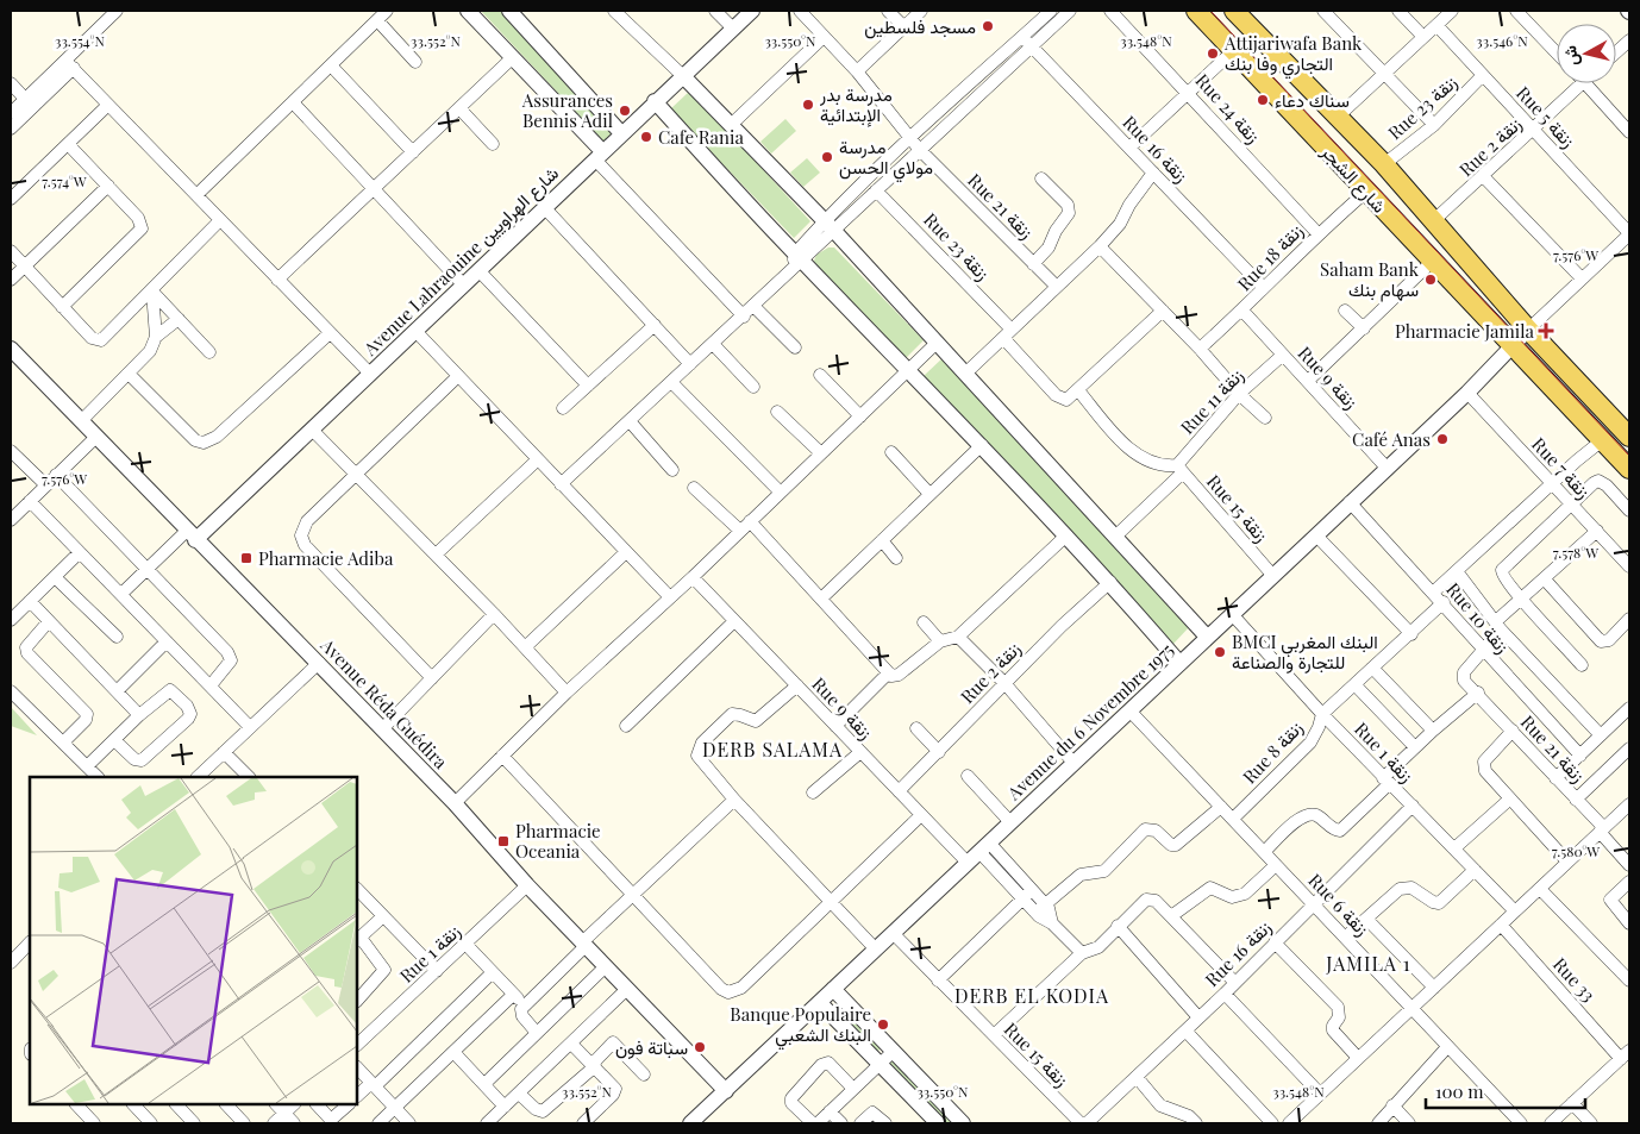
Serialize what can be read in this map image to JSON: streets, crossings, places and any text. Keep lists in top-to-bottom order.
{
  "streets": {
    "main road": ["شارع الشجر"],
    "street": [
      "Rue 23 زنقة",
      "Rue 24 زنقة",
      "Rue 5 زنقة",
      "Rue 2 زنقة",
      "Rue 16 زنقة",
      "Rue 21 زنقة",
      "Rue 18 زنقة",
      "Avenue Lahraouine شارع الهراويين",
      "Rue 9 زنقة",
      "Rue 11 زنقة",
      "Rue 7 زنقة",
      "Rue 15 زنقة",
      "Rue 10 زنقة",
      "Avenue Réda Guédira",
      "Avenue du 6 Novembre 1975",
      "Rue 8 زنقة",
      "Rue 1 زنقة",
      "Rue 6 زنقة",
      "Rue 33"
    ]
  },
  "crossings": [
    ["Rue 23 زنقة", "Rue 5 زنقة"],
    ["Rue 23 زنقة", "شارع الشجر"],
    ["Rue 23 زنقة", "Rue 15 زنقة"],
    ["Rue 24 زنقة", "Rue 18 زنقة"],
    ["Rue 5 زنقة", "Rue 2 زنقة"],
    ["Rue 2 زنقة", "شارع الشجر"],
    ["Rue 2 زنقة", "Rue 9 زنقة"],
    ["Rue 16 زنقة", "Rue 18 زنقة"],
    ["Rue 16 زنقة", "Rue 1 زنقة"],
    ["Rue 16 زنقة", "Rue 6 زنقة"],
    ["شارع الشجر", "Rue 18 زنقة"],
    ["شارع الشجر", "Avenue du 6 Novembre 1975"],
    ["Rue 21 زنقة", "Rue 10 زنقة"],
    ["Rue 18 زنقة", "Rue 9 زنقة"],
    ["Avenue Lahraouine شارع الهراويين", "Avenue Réda Guédira"],
    ["Rue 9 زنقة", "Rue 11 زنقة"],
    ["Rue 9 زنقة", "Avenue du 6 Novembre 1975"],
    ["Rue 11 زنقة", "Rue 15 زنقة"],
    ["Rue 7 زنقة", "Avenue du 6 Novembre 1975"],
    ["Rue 15 زنقة", "Avenue du 6 Novembre 1975"],
    ["Rue 10 زنقة", "Avenue du 6 Novembre 1975"],
    ["Rue 10 زنقة", "Rue 8 زنقة"],
    ["Avenue Réda Guédira", "Avenue du 6 Novembre 1975"],
    ["Avenue Réda Guédira", "Rue 1 زنقة"],
    ["Avenue du 6 Novembre 1975", "Rue 1 زنقة"],
    ["Avenue du 6 Novembre 1975", "Rue 6 زنقة"],
    ["Rue 8 زنقة", "Rue 1 زنقة"],
    ["Rue 8 زنقة", "Rue 6 زنقة"]
  ],
  "districts": ["DERB SALAMA", "JAMILA 1", "DERB EL KODIA"],
  "places": {
    "other": [
      "مسجد فلسطين",
      "Attijariwafa Bank التجاري وفا بنك",
      "سناك دعاء",
      "مدرسة بدر الإبتدائية",
      "Assurances Bennis Adil",
      "Cafe Rania",
      "مدرسة مولاي الحسن",
      "Saham Bank سهام بنك",
      "Café Anas",
      "BMCI البنك المغربي للتجارة والصناعة",
      "Banque Populaire البنك الشعبي",
      "سباتة فون"
    ],
    "health": ["Pharmacie Jamila"],
    "transit": ["Pharmacie Adiba", "Pharmacie Oceania"]
  },
  "scale_bar": "100 m",
  "north": "left",
  "coordinates": [
    "33.554°N",
    "33.552°N",
    "33.550°N",
    "33.548°N",
    "33.546°N",
    "7.574°W",
    "7.576°W",
    "7.578°W",
    "7.580°W"
  ]
}
